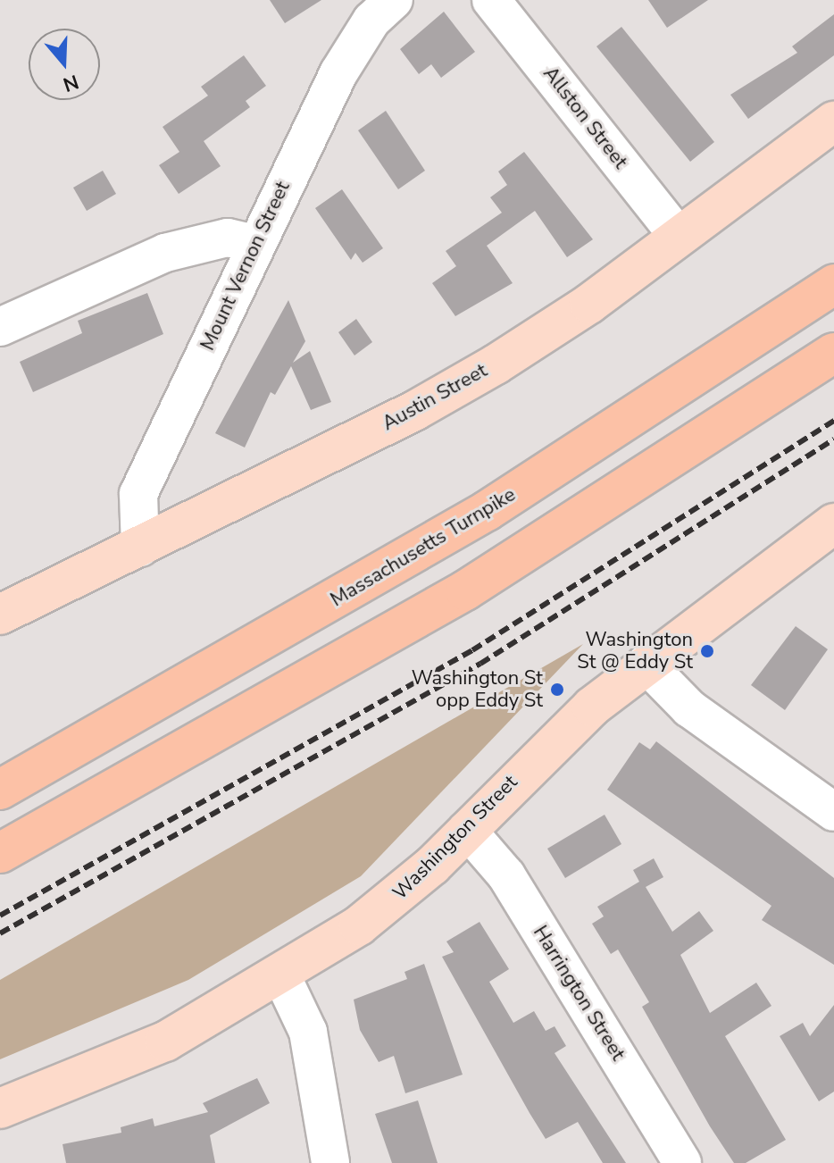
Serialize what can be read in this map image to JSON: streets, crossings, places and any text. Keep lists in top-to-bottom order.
{
  "streets": {
    "highway": ["Massachusetts Turnpike"],
    "main road": ["Austin Street", "Washington Street"],
    "street": ["Allston Street", "Mount Vernon Street", "Harrington Street"]
  },
  "crossings": [
    ["Allston Street", "Austin Street"],
    ["Mount Vernon Street", "Austin Street"],
    ["Washington Street", "Harrington Street"]
  ],
  "places": ["Washington St @ Eddy St", "Washington St opp Eddy St"],
  "north": "bottom"
}
